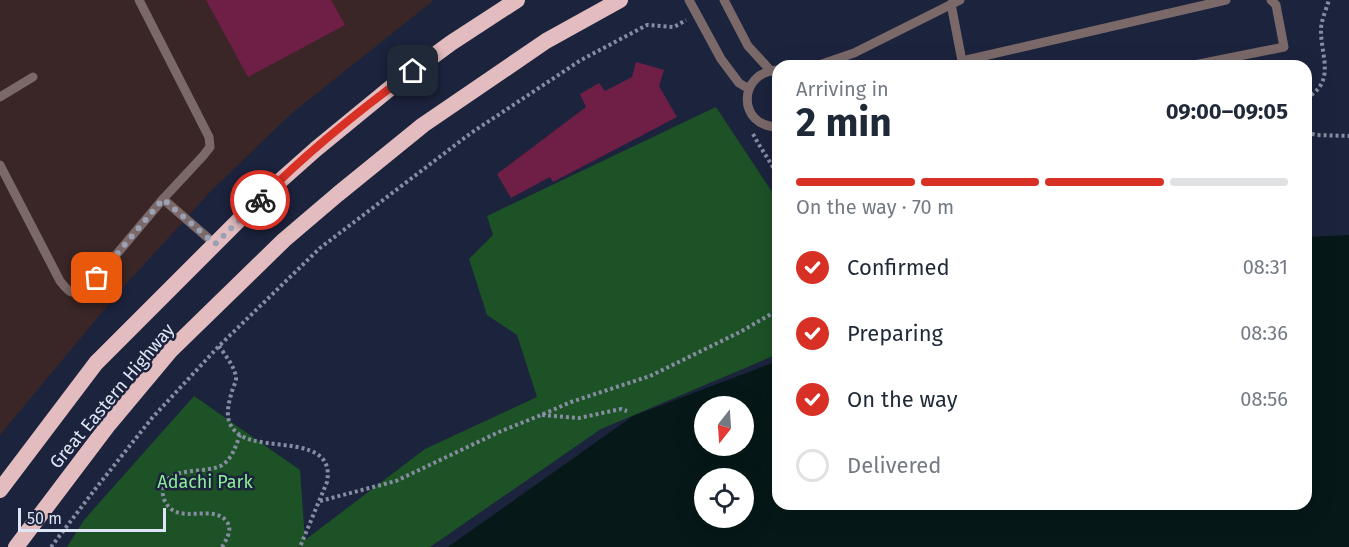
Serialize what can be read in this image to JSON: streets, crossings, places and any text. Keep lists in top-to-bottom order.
{
  "streets": {
    "highway": ["Great Eastern Highway"]
  },
  "parks": ["Adachi Park"],
  "scale_bar": "50 m",
  "north": "bottom",
  "page": {
    "heading": ["2 min", "Arriving in", "09:00–09:05"],
    "bar": "On the way · 70 m",
    "list": [
      ["Confirmed", "08:31"],
      ["Preparing", "08:36"],
      ["On the way", "08:56"],
      "Delivered"
    ],
    "scale": "50 m"
  }
}
